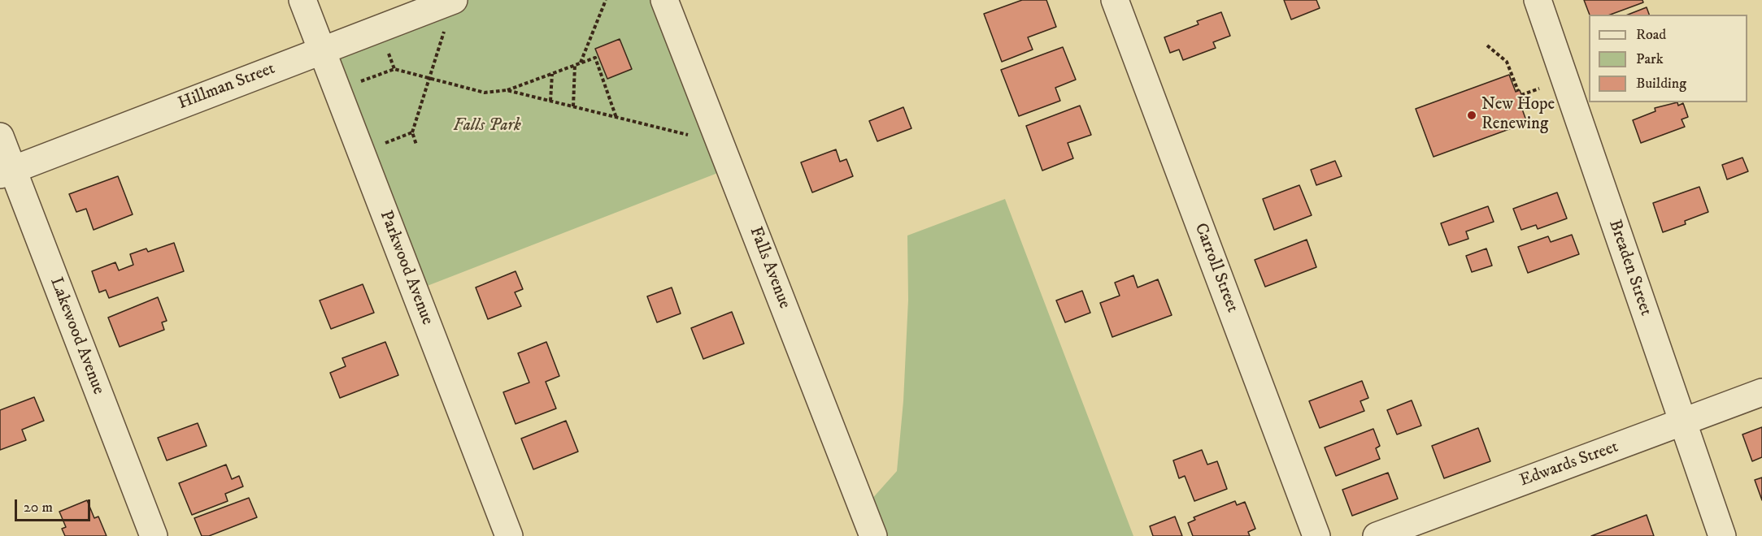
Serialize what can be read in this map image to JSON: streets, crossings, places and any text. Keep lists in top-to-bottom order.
{
  "streets": {
    "street": [
      "Hillman Street",
      "Parkwood Avenue",
      "Falls Avenue",
      "Carroll Street",
      "Breaden Street",
      "Lakewood Avenue",
      "Edwards Street"
    ]
  },
  "crossings": [
    ["Hillman Street", "Parkwood Avenue"],
    ["Hillman Street", "Lakewood Avenue"],
    ["Breaden Street", "Edwards Street"]
  ],
  "parks": ["Falls Park"],
  "places": ["New Hope Renewing"],
  "legend": ["Road", "Park", "Building"],
  "scale_bar": "20 m"
}
